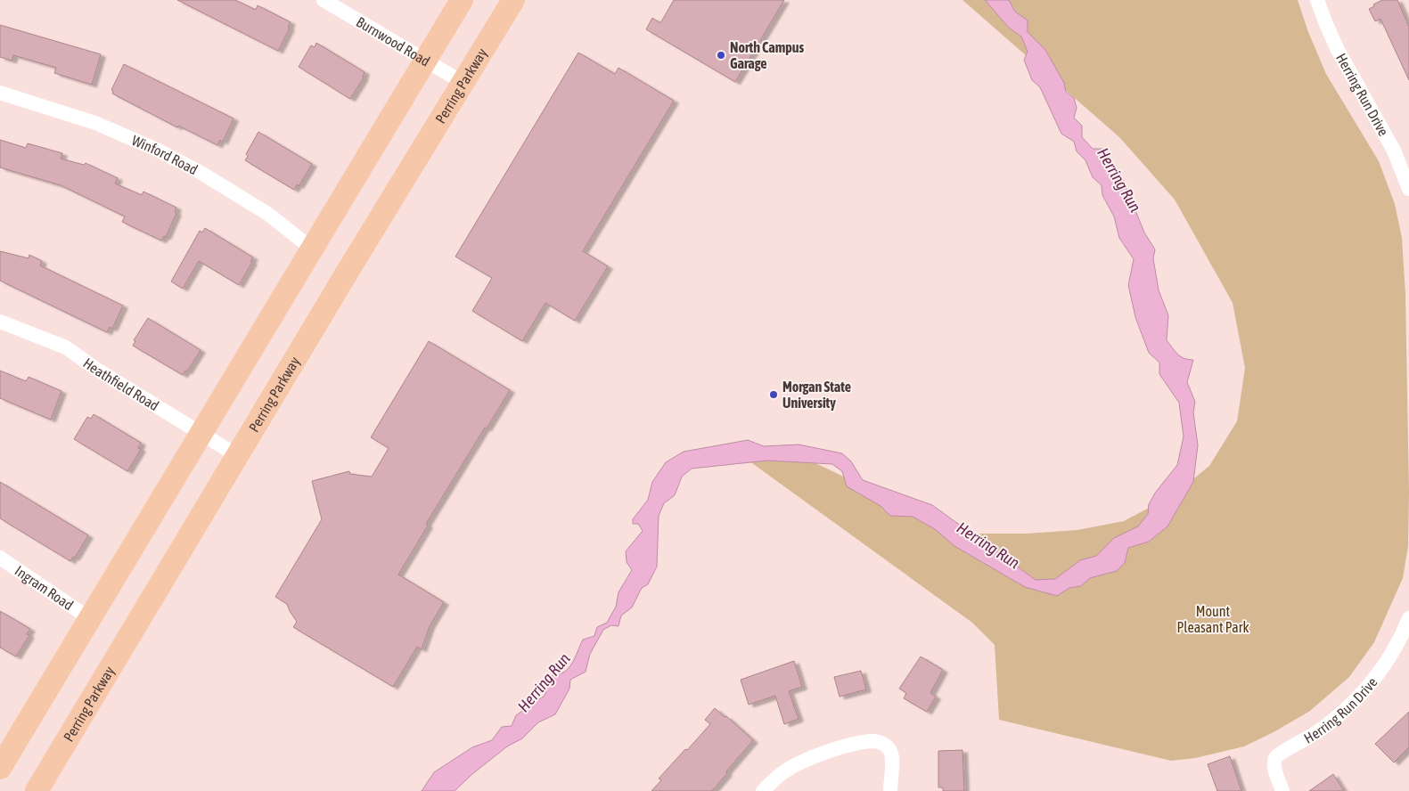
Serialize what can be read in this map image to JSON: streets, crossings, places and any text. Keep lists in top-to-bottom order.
{
  "streets": {
    "main road": ["Perring Parkway"],
    "street": [
      "Burnwood Road",
      "Herring Run Drive",
      "Winford Road",
      "Heathfield Road",
      "Ingram Road"
    ]
  },
  "crossings": [
    ["Burnwood Road", "Perring Parkway"],
    ["Perring Parkway", "Heathfield Road"]
  ],
  "water": ["Herring Run"],
  "parks": ["Mount Pleasant Park"],
  "places": ["North Campus Garage", "Morgan State University"]
}
